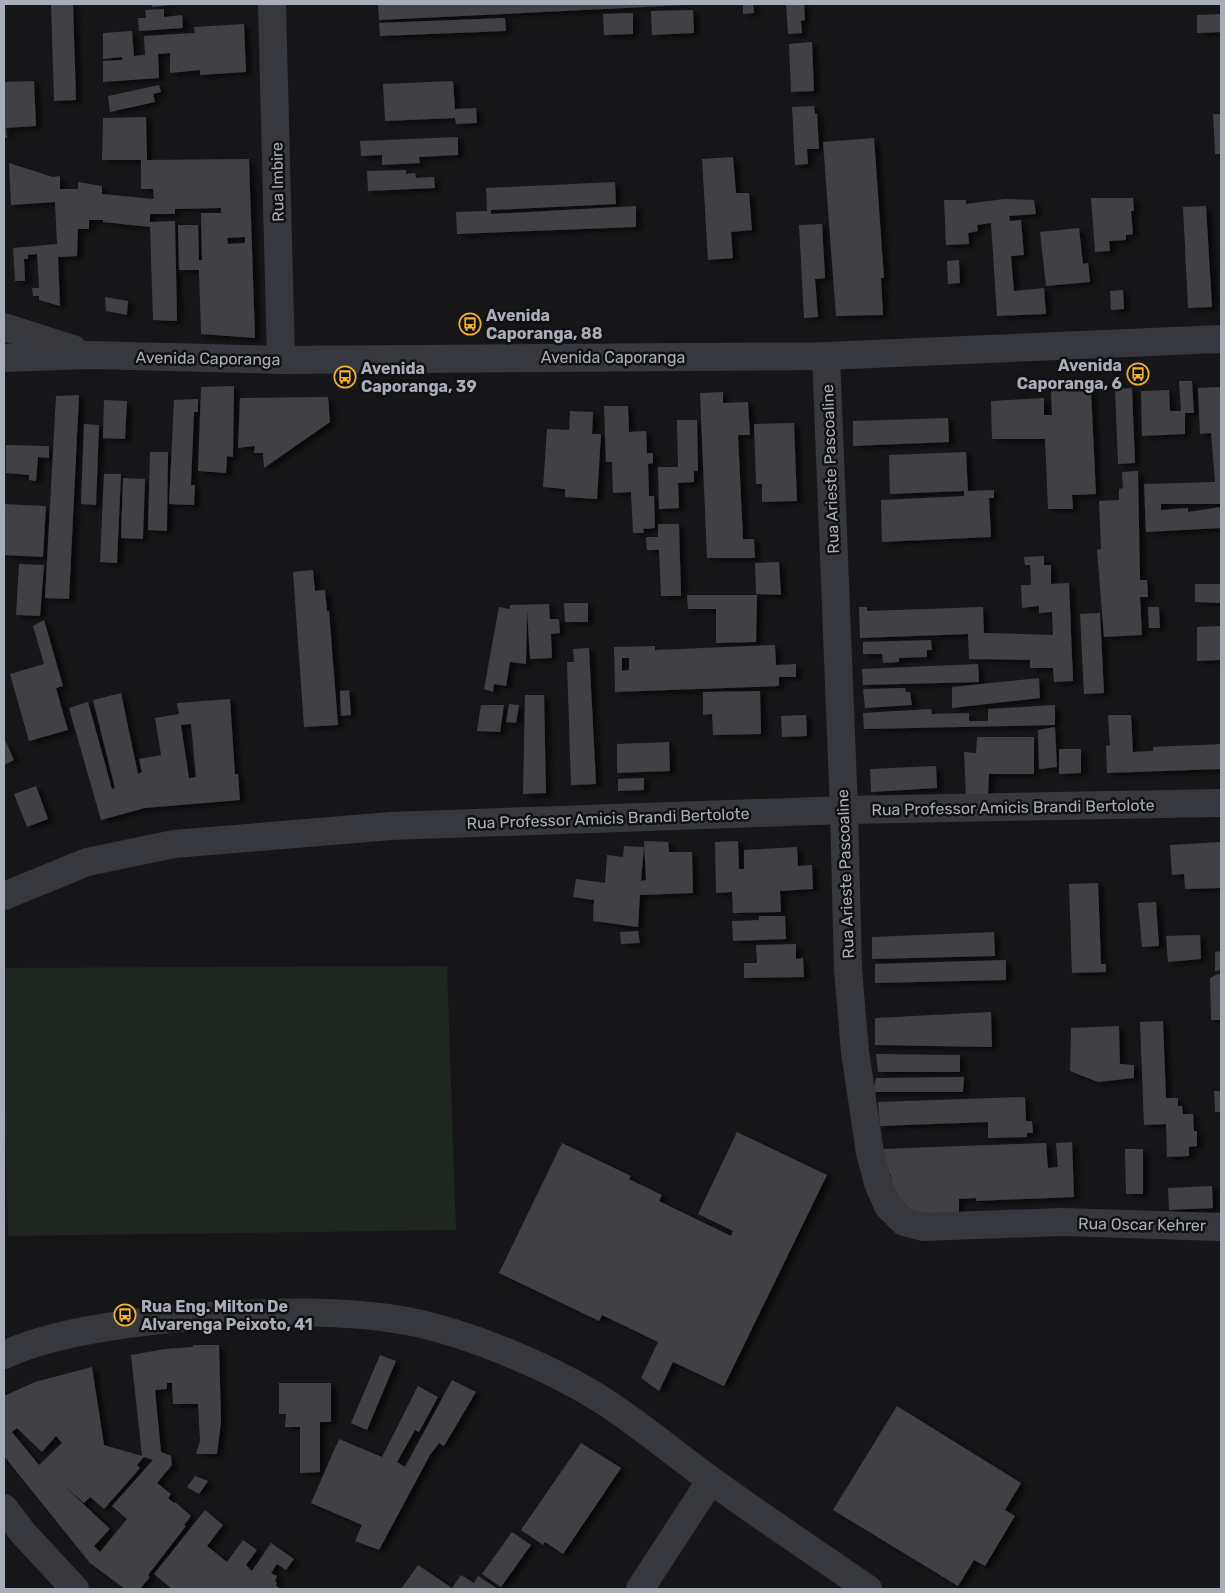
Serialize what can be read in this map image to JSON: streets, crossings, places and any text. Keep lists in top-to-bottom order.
{
  "streets": {
    "street": [
      "Rua Imbire",
      "Avenida Caporanga",
      "Rua Arieste Pascoaline",
      "Rua Professor Amicis Brandi Bertolote",
      "Rua Oscar Kehrer"
    ]
  },
  "crossings": [
    ["Rua Imbire", "Avenida Caporanga"],
    ["Avenida Caporanga", "Rua Arieste Pascoaline"],
    ["Rua Arieste Pascoaline", "Rua Professor Amicis Brandi Bertolote"],
    ["Rua Arieste Pascoaline", "Rua Oscar Kehrer"]
  ],
  "places": {
    "bus stop": [
      "Avenida Caporanga, 88",
      "Avenida Caporanga, 6",
      "Avenida Caporanga, 39",
      "Rua Eng. Milton De Alvarenga Peixoto, 41"
    ]
  }
}
